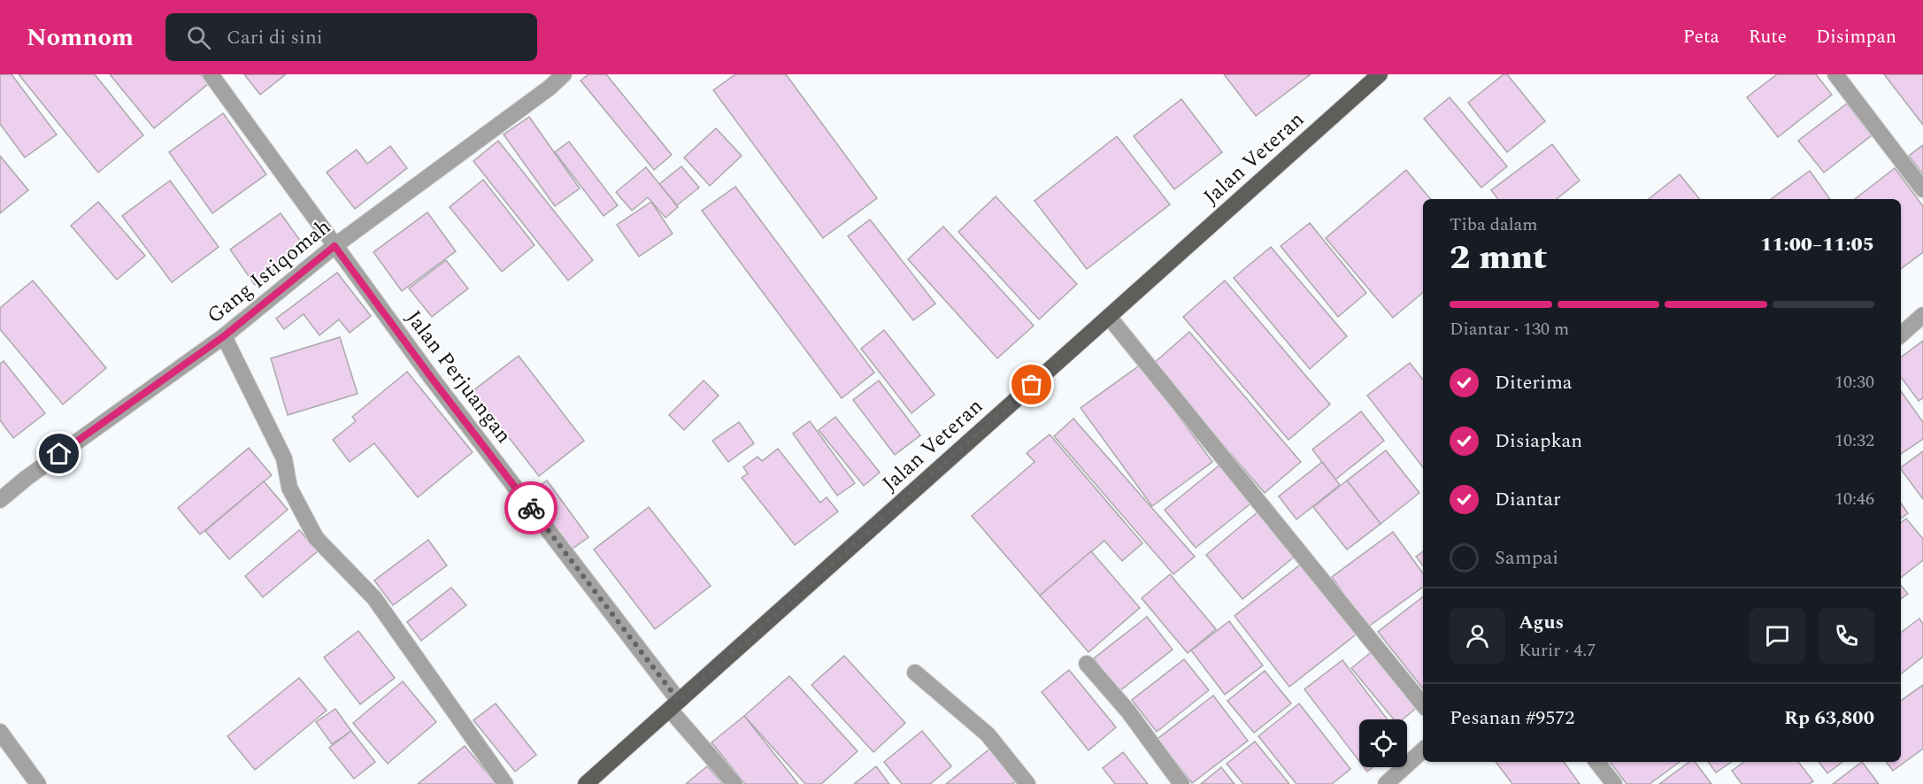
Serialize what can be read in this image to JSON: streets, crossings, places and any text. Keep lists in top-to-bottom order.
{
  "streets": {
    "main road": ["Jalan Veteran"],
    "street": ["Gang Istiqomah", "Jalan Perjuangan"]
  },
  "crossings": [
    ["Jalan Veteran", "Jalan Perjuangan"],
    ["Gang Istiqomah", "Jalan Perjuangan"]
  ],
  "page": {
    "header": "Nomnom",
    "search": "Cari di sini",
    "nav": ["Peta", "Rute", "Disimpan"],
    "heading": ["2 mnt", "Tiba dalam", "11:00–11:05"],
    "panel": [
      "Agus",
      "Kurir · 4.7",
      "Pesanan #9572",
      "Rp 63,800"
    ],
    "bar": "Diantar · 130 m",
    "list": [
      ["Diterima", "10:30"],
      ["Disiapkan", "10:32"],
      ["Diantar", "10:46"],
      "Sampai"
    ]
  }
}
